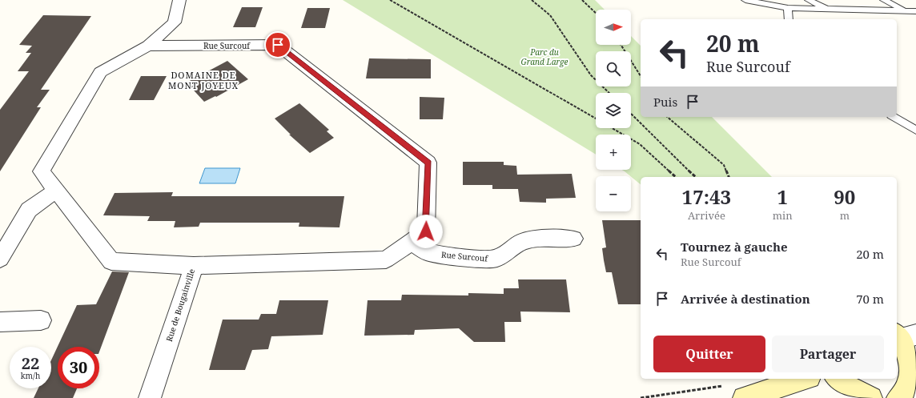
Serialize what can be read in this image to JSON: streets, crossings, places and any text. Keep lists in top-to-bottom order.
{
  "streets": {
    "street": ["Rue Surcouf", "Rue de Bougainville"]
  },
  "crossings": [
    ["Rue Surcouf", "Rue de Bougainville"]
  ],
  "districts": ["DOMAINE DE MONT JOYEUX"],
  "parks": ["Parc du Grand Large"],
  "north": "right",
  "page": {
    "map_buttons": ["+", "−"],
    "turn": ["20 m", "Rue Surcouf"],
    "then": "Puis",
    "eta": [
      "17:43",
      "Arrivée",
      "1",
      "min",
      "90",
      "m"
    ],
    "list": [
      {
        "name": "Tournez à gauche",
        "note": "Rue Surcouf",
        "value": "20 m"
      },
      {
        "name": "Arrivée à destination",
        "value": "70 m"
      }
    ],
    "buttons": ["Quitter", "Partager"],
    "speed": "22 km/h",
    "limit": "30"
  }
}
